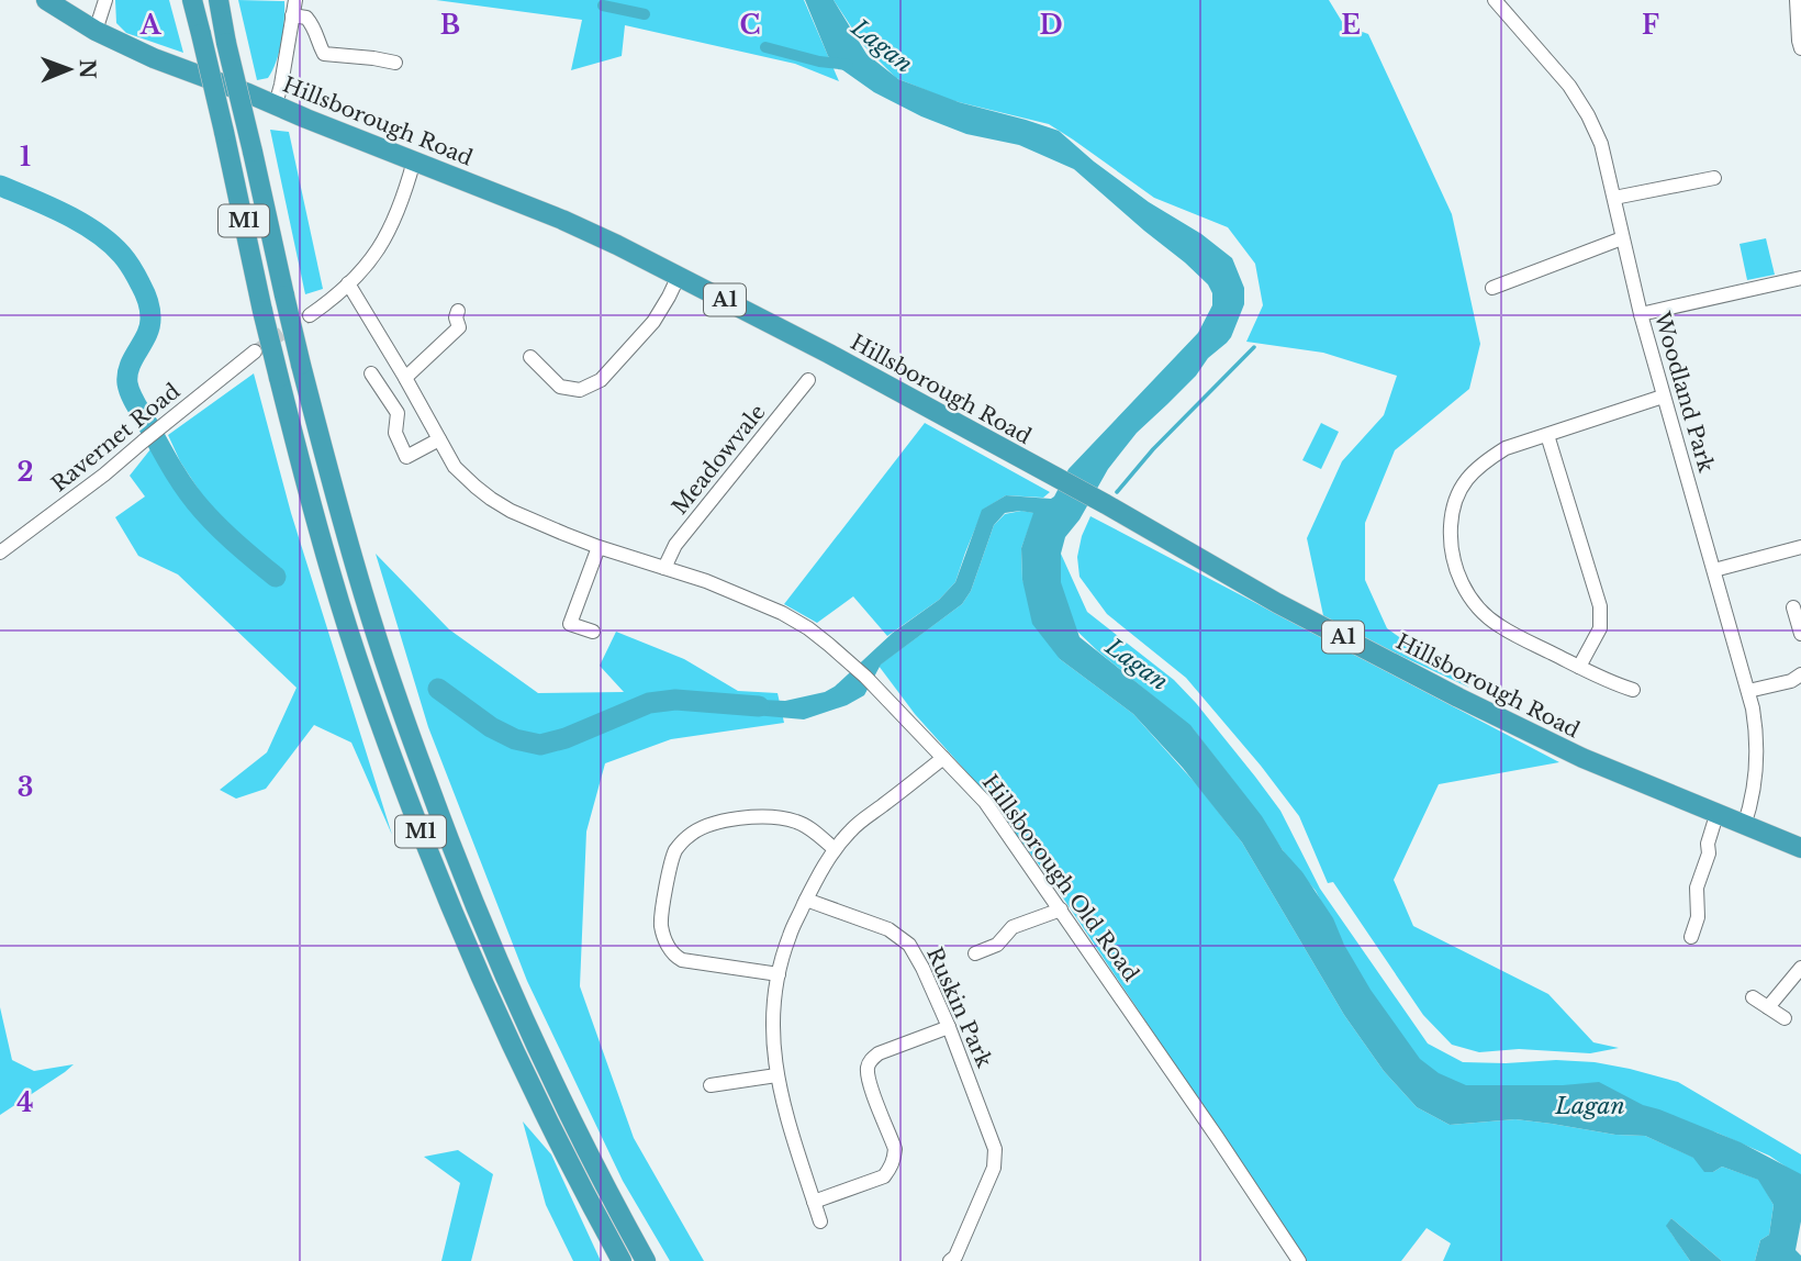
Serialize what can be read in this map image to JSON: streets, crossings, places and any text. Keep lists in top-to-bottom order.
{
  "streets": {
    "highway": ["Hillsborough Road", "M1", "A1"],
    "street": [
      "Woodland Park",
      "Ravernet Road",
      "Meadowvale",
      "Hillsborough Old Road",
      "Ruskin Park"
    ]
  },
  "crossings": [
    ["Hillsborough Road", "Woodland Park"],
    ["Meadowvale", "Hillsborough Old Road"]
  ],
  "water": ["Lagan"],
  "north": "right",
  "grid": {
    "columns": [
      "A",
      "B",
      "C",
      "D",
      "E",
      "F"
    ],
    "rows": [
      "1",
      "2",
      "3",
      "4"
    ]
  }
}
